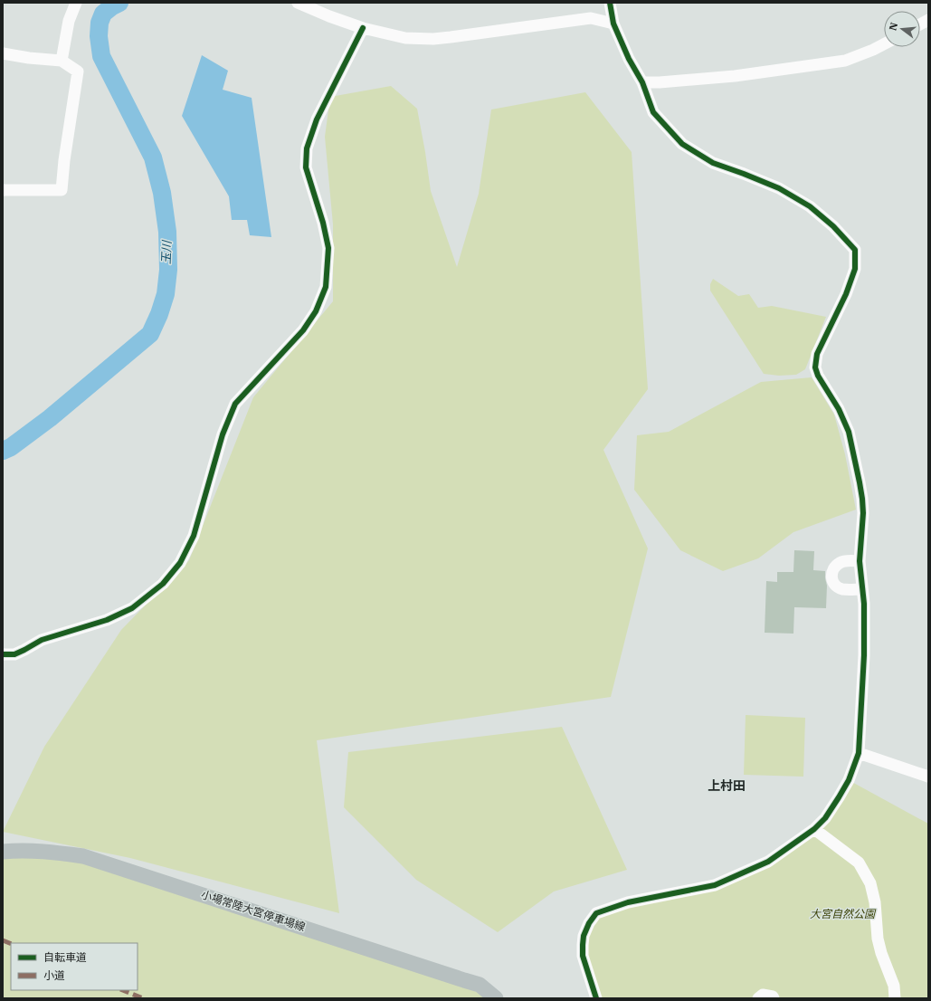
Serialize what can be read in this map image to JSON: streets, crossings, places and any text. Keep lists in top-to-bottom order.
{
  "streets": {
    "main road": ["小場常陸大宮停車場線"]
  },
  "districts": ["上村田"],
  "water": ["玉川"],
  "parks": ["大宮自然公園"],
  "legend": ["自転車道", "小道"],
  "north": "left"
}
